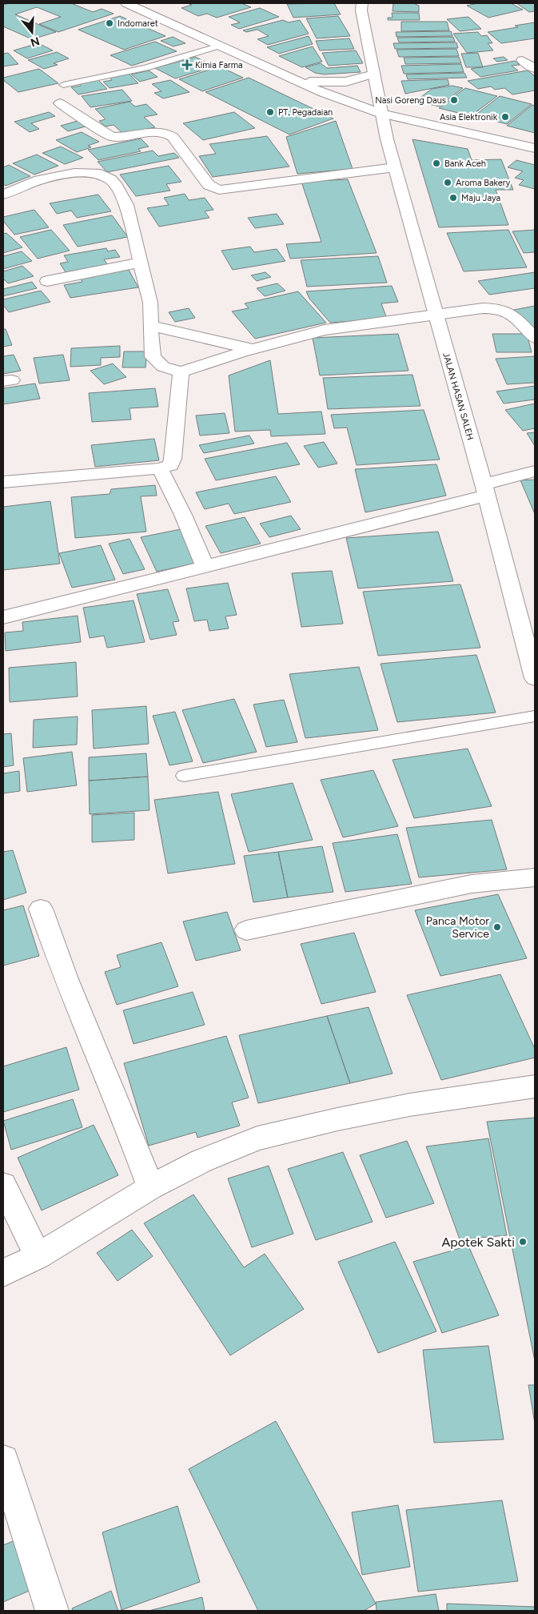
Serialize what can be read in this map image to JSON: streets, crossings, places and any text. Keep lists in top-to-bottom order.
{
  "streets": {
    "street": ["JALAN HASAN SALEH"]
  },
  "places": {
    "other": [
      "Indomaret",
      "Nasi Goreng Daus",
      "PT. Pegadaian",
      "Asia Elektronik",
      "Bank Aceh",
      "Aroma Bakery",
      "Maju Jaya",
      "Panca Motor Service",
      "Apotek Sakti"
    ],
    "health": ["Kimia Farma"]
  },
  "north": "bottom"
}
